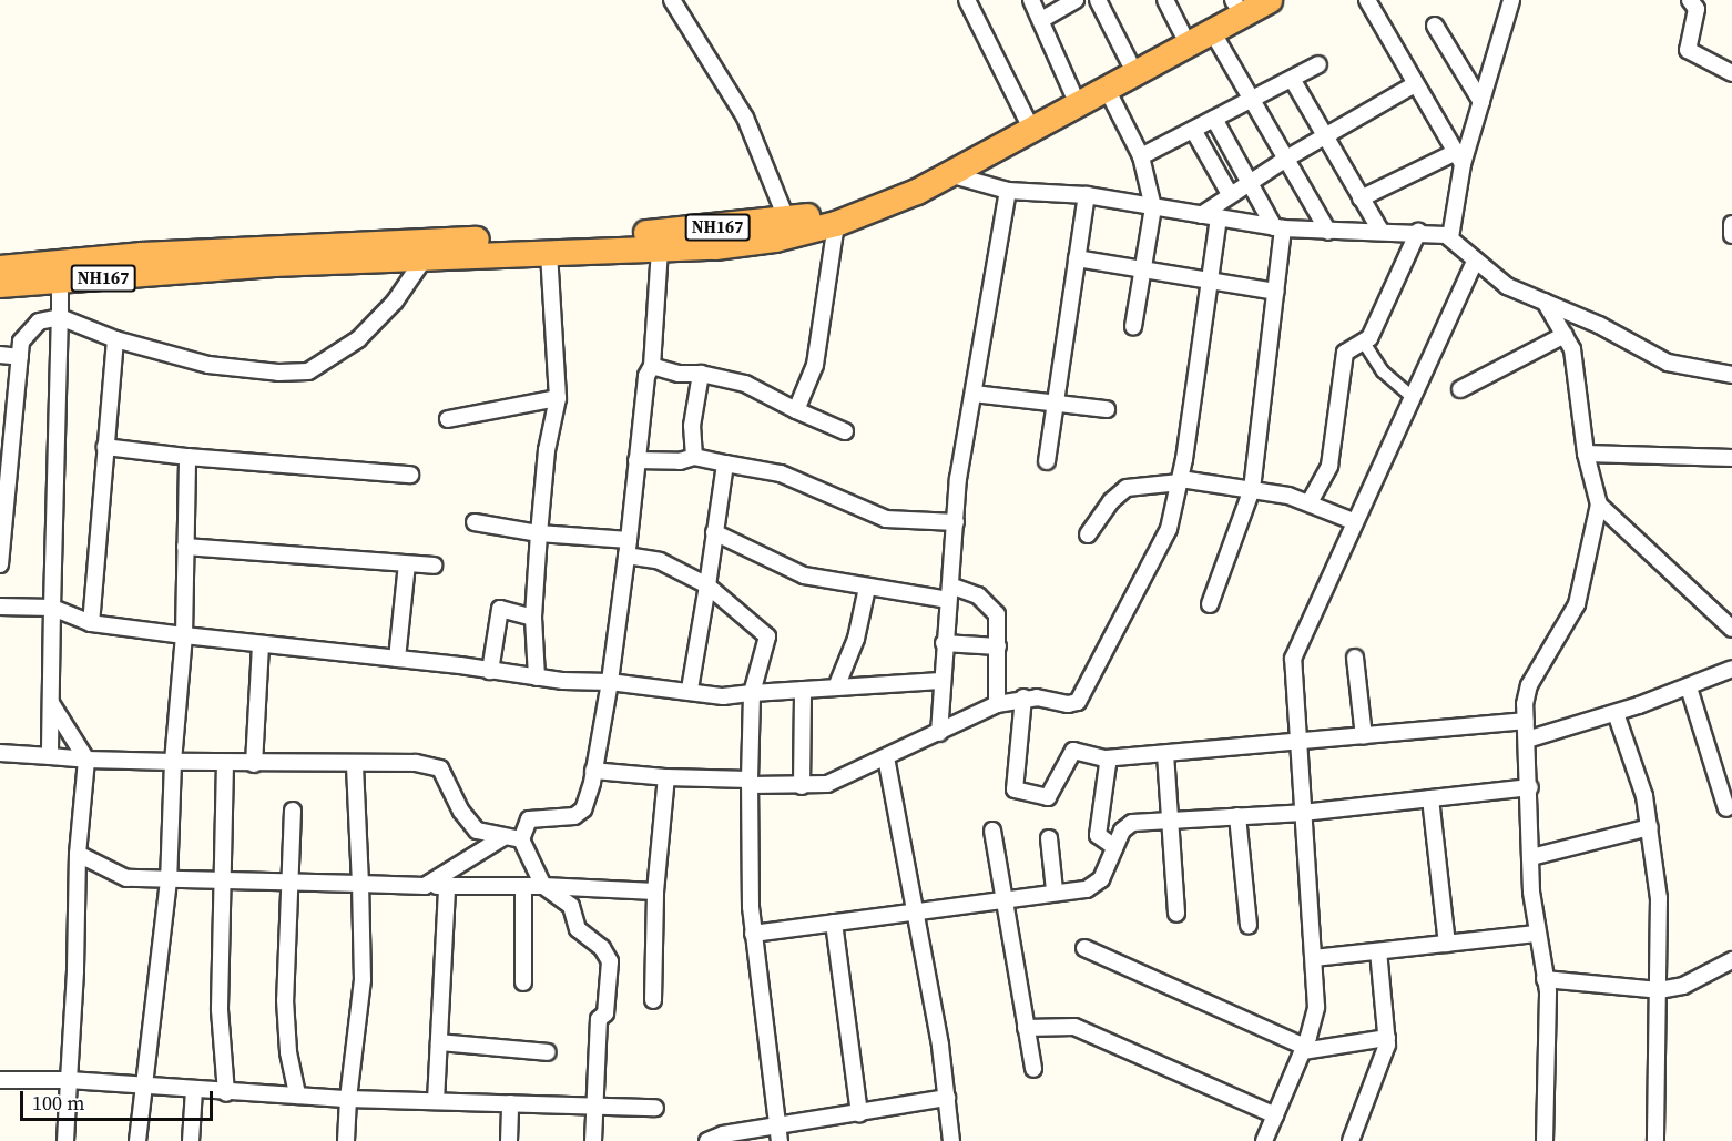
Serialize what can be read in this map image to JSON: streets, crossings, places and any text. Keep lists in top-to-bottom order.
{
  "streets": {
    "highway": ["NH167"]
  },
  "scale_bar": "100 m"
}
